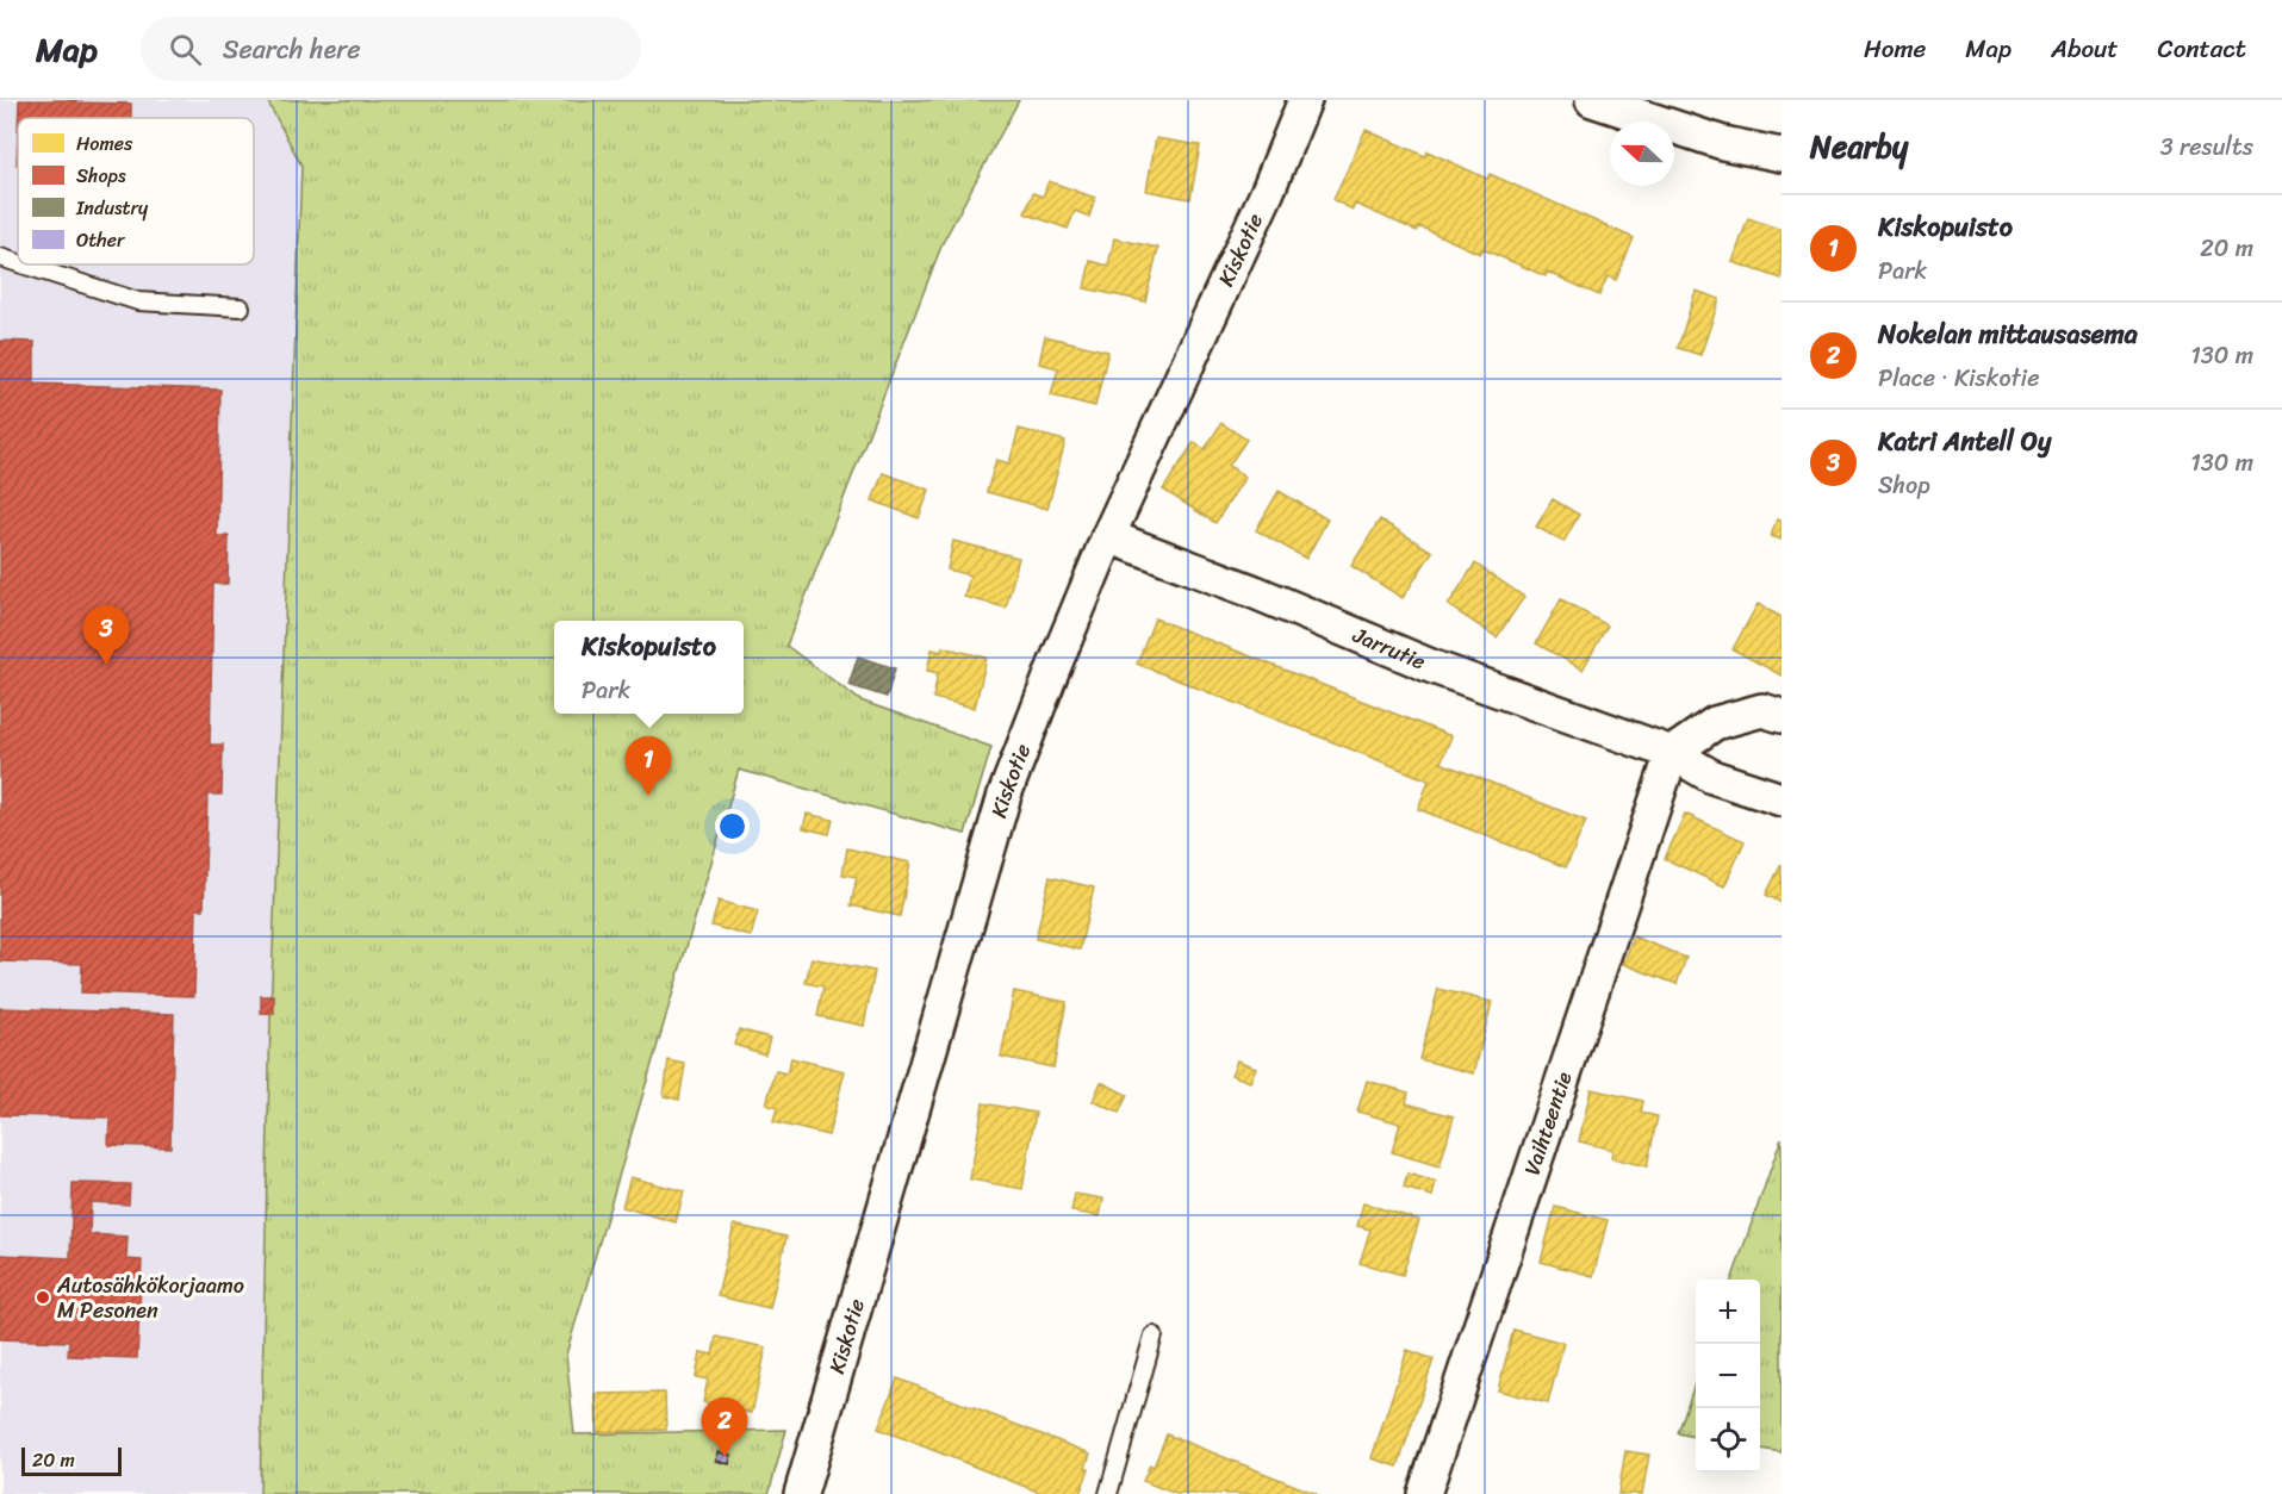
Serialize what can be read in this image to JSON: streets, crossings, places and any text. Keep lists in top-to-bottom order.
{
  "streets": {
    "street": ["Kiskotie", "Jarrutie", "Vaihteentie"]
  },
  "crossings": [
    ["Kiskotie", "Jarrutie"],
    ["Jarrutie", "Vaihteentie"]
  ],
  "places": ["Autosähkökorjaamo M Pesonen"],
  "legend": [
    "Homes",
    "Shops",
    "Industry",
    "Other"
  ],
  "scale_bar": "20 m",
  "north": "left",
  "page": {
    "header": "Map",
    "search": "Search here",
    "nav": [
      "Home",
      "Map",
      "About",
      "Contact"
    ],
    "heading": ["Nearby", "3 results"],
    "list": [
      {
        "mark": "1",
        "name": "Kiskopuisto",
        "note": "Park",
        "value": "20 m"
      },
      {
        "mark": "2",
        "name": "Nokelan mittausasema",
        "note": "Place · Kiskotie",
        "value": "130 m"
      },
      {
        "mark": "3",
        "name": "Katri Antell Oy",
        "note": "Shop",
        "value": "130 m"
      }
    ],
    "pins": ["3", "1", "2"],
    "popup": ["Kiskopuisto", "Park"],
    "map_buttons": ["+", "−"],
    "scale": "20 m"
  }
}
